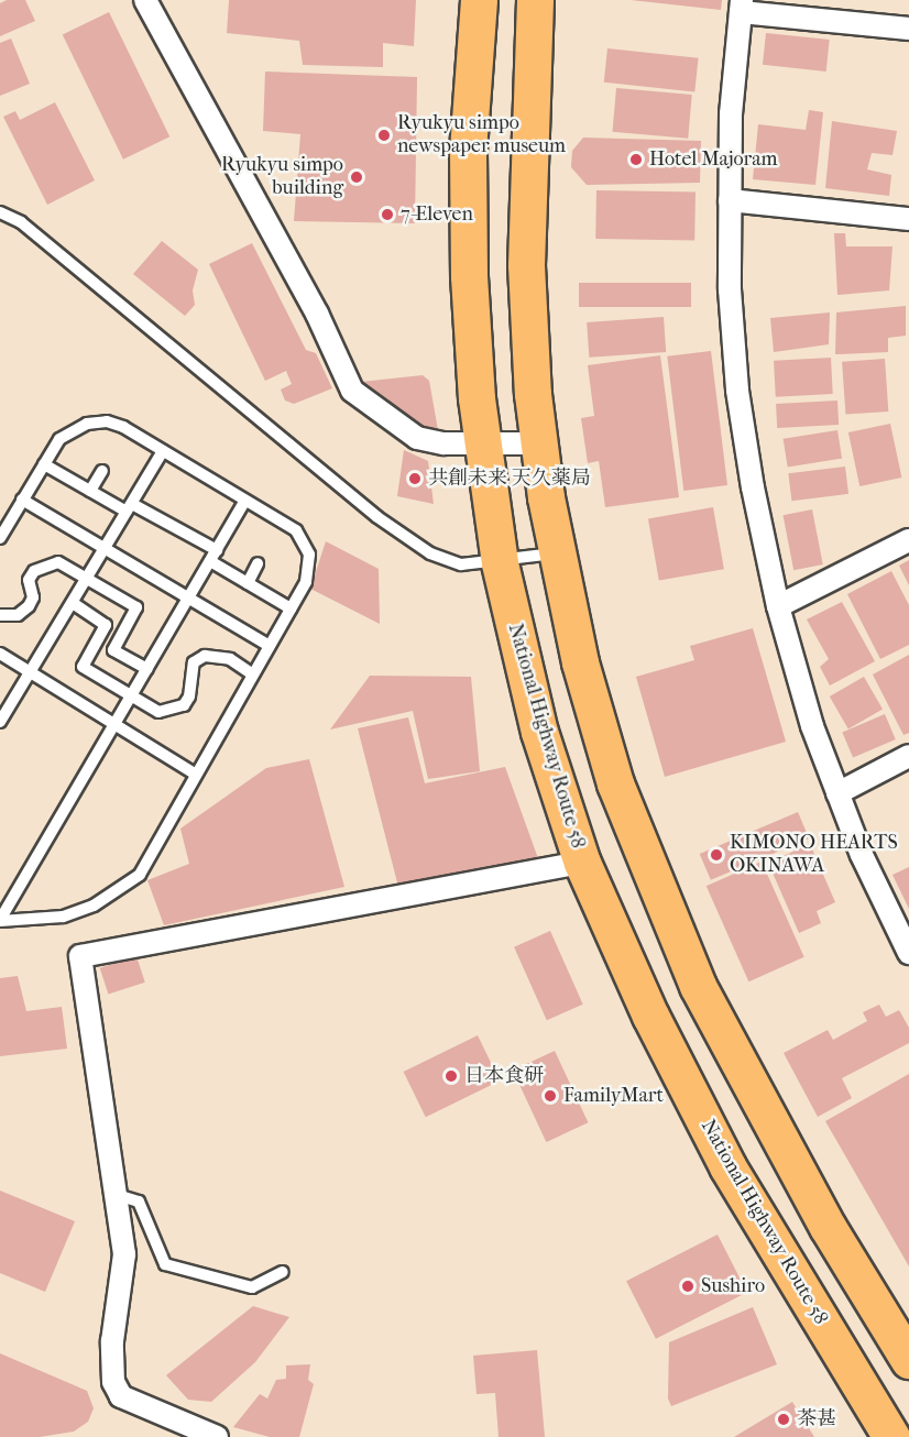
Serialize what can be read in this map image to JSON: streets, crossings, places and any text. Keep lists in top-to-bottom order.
{
  "streets": {
    "highway": ["National Highway Route 58"]
  },
  "places": [
    "Ryukyu simpo newspaper museum",
    "Hotel Majoram",
    "Ryukyu simpo building",
    "7-Eleven",
    "共創未来 天久薬局",
    "KIMONO HEARTS OKINAWA",
    "日本食研",
    "FamilyMart",
    "Sushiro",
    "茶甚"
  ]
}
